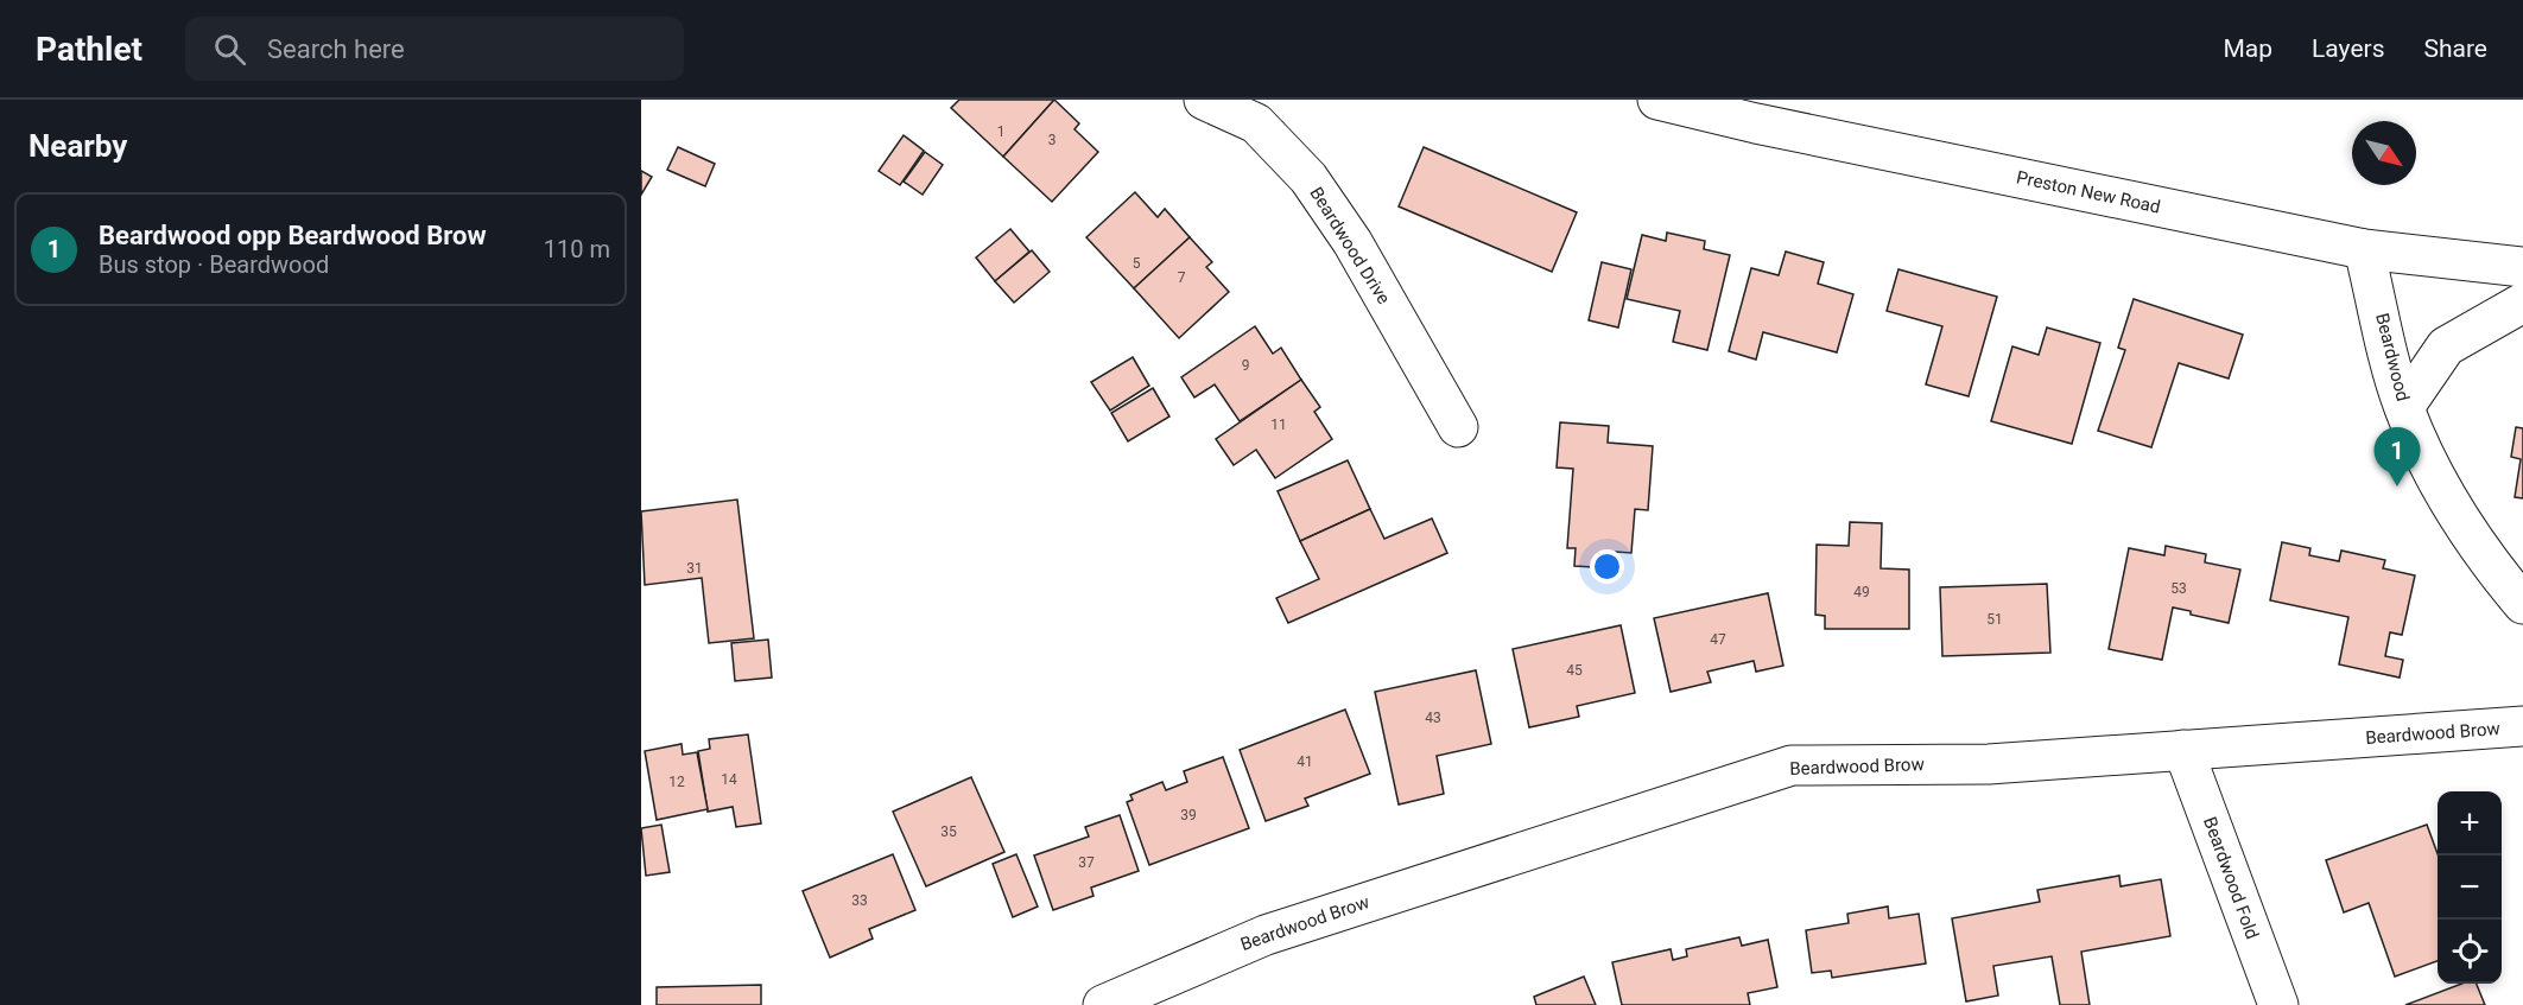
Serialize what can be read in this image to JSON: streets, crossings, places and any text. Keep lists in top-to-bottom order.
{
  "streets": {
    "main road": [
      "Preston New Road",
      "Beardwood Drive",
      "Beardwood",
      "Beardwood Brow",
      "Beardwood Fold"
    ]
  },
  "crossings": [
    ["Preston New Road", "Beardwood"],
    ["Beardwood Brow", "Beardwood Fold"]
  ],
  "house_numbers": [
    "1",
    "3",
    "5",
    "7",
    "9",
    "11",
    "31",
    "53",
    "49",
    "51",
    "47",
    "45",
    "43",
    "41",
    "14",
    "12",
    "39",
    "35",
    "37",
    "33"
  ],
  "north": "bottom right",
  "page": {
    "header": "Pathlet",
    "search": "Search here",
    "nav": ["Map", "Layers", "Share"],
    "heading": "Nearby",
    "list": [
      {
        "mark": "1",
        "name": "Beardwood opp Beardwood Brow",
        "note": "Bus stop · Beardwood",
        "value": "110 m"
      }
    ],
    "pins": "1",
    "map_buttons": ["+", "−"]
  }
}
